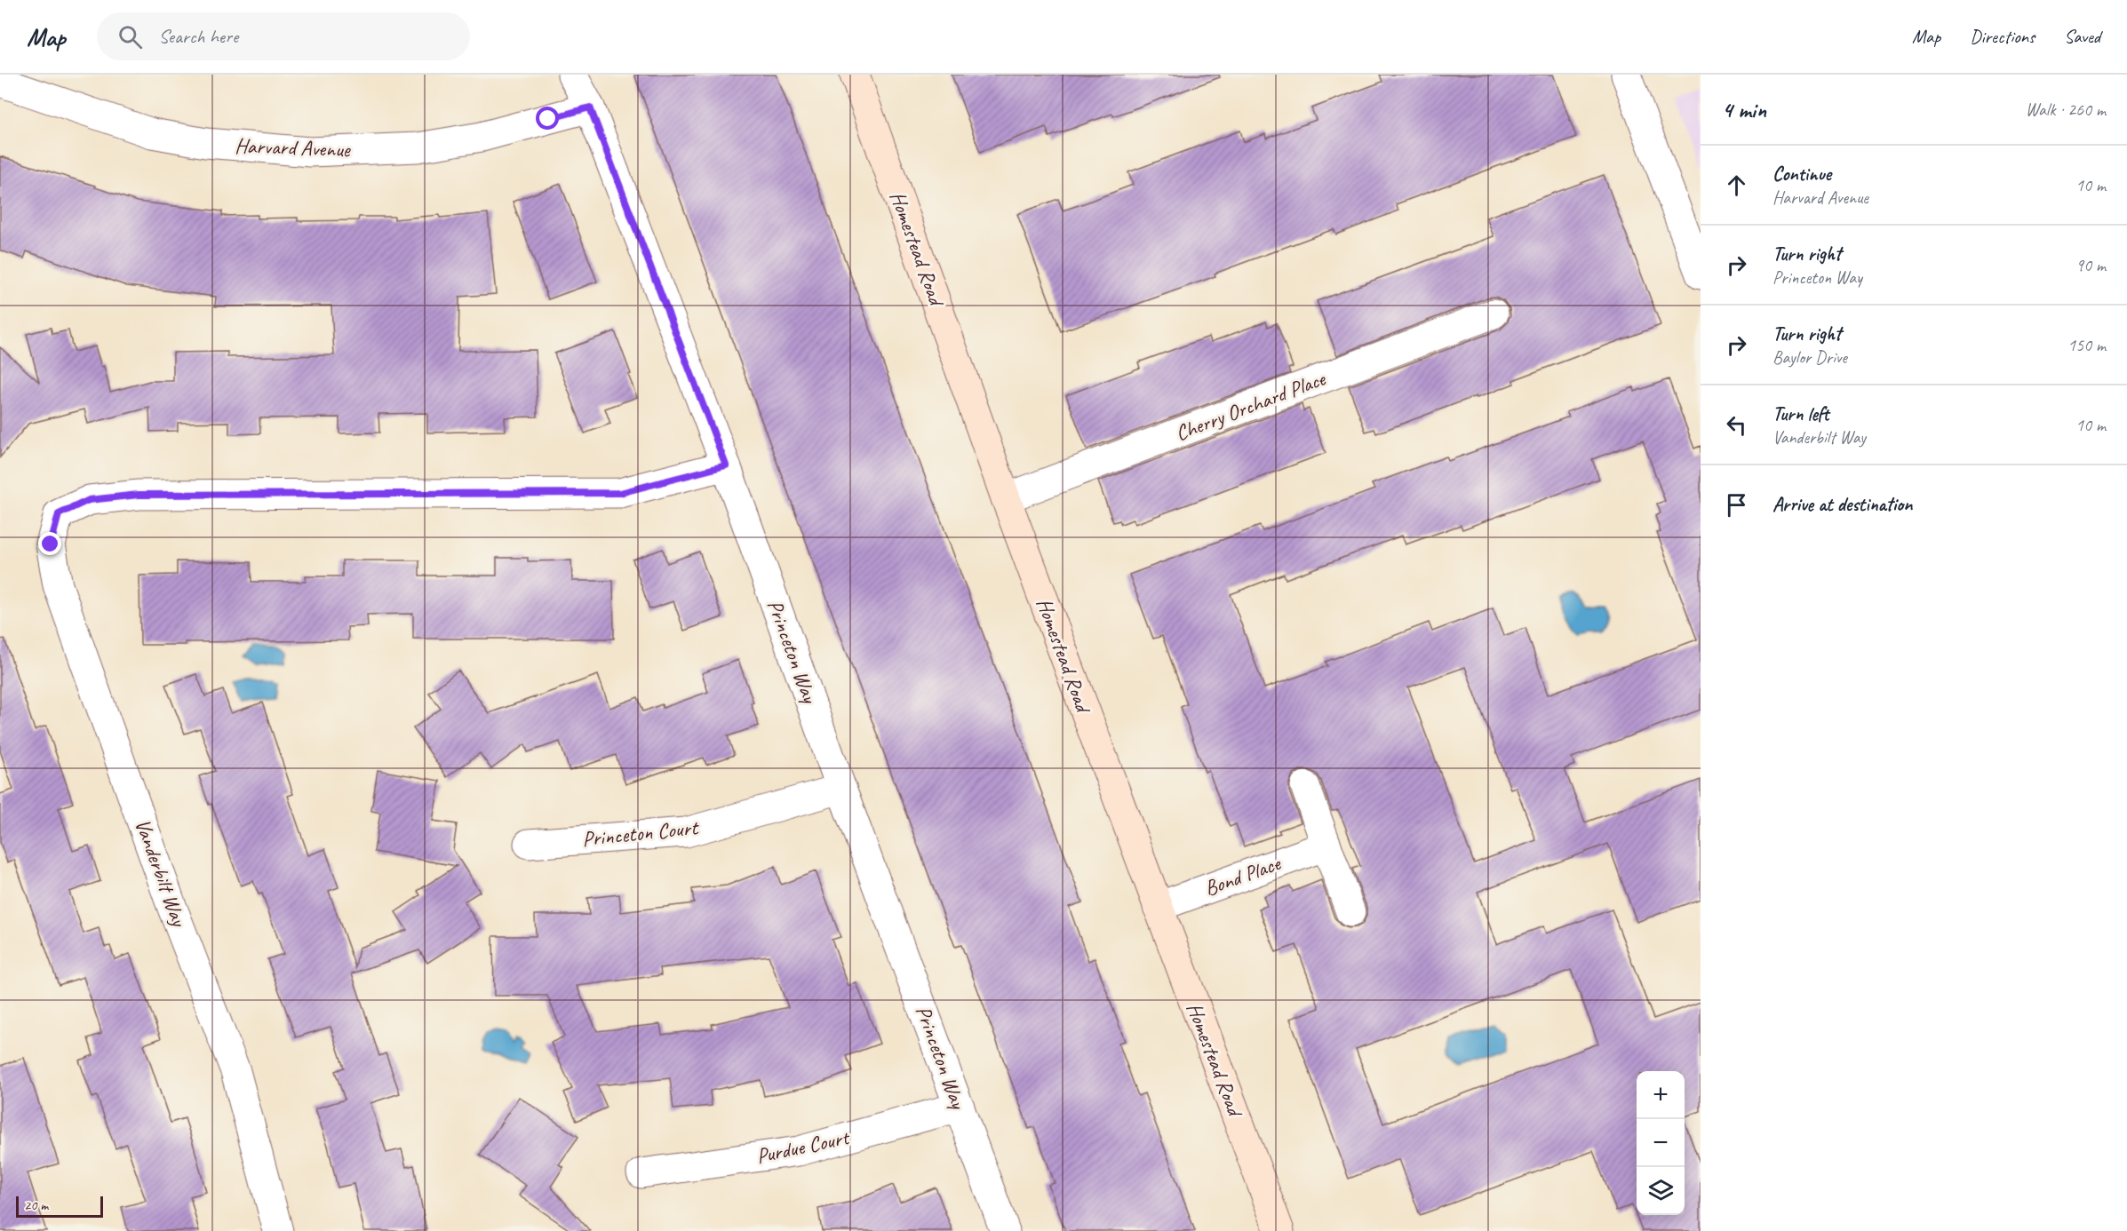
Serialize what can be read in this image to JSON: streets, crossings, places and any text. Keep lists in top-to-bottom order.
{
  "streets": {
    "main road": ["Homestead Road"],
    "street": [
      "Harvard Avenue",
      "Cherry Orchard Place",
      "Princeton Way",
      "Princeton Court",
      "Vanderbilt Way",
      "Bond Place",
      "Purdue Court"
    ]
  },
  "crossings": [
    ["Harvard Avenue", "Princeton Way"],
    ["Homestead Road", "Cherry Orchard Place"],
    ["Homestead Road", "Bond Place"],
    ["Princeton Way", "Princeton Court"],
    ["Princeton Way", "Vanderbilt Way"],
    ["Princeton Way", "Purdue Court"]
  ],
  "scale_bar": "20 m",
  "page": {
    "header": "Map",
    "search": "Search here",
    "nav": ["Map", "Directions", "Saved"],
    "heading": ["4 min", "Walk · 260 m"],
    "list": [
      ["Continue", "Harvard Avenue", "10 m"],
      ["Turn right", "Princeton Way", "90 m"],
      ["Turn right", "Baylor Drive", "150 m"],
      ["Turn left", "Vanderbilt Way", "10 m"],
      "Arrive at destination"
    ],
    "map_buttons": ["+", "−"],
    "scale": "20 m"
  }
}
